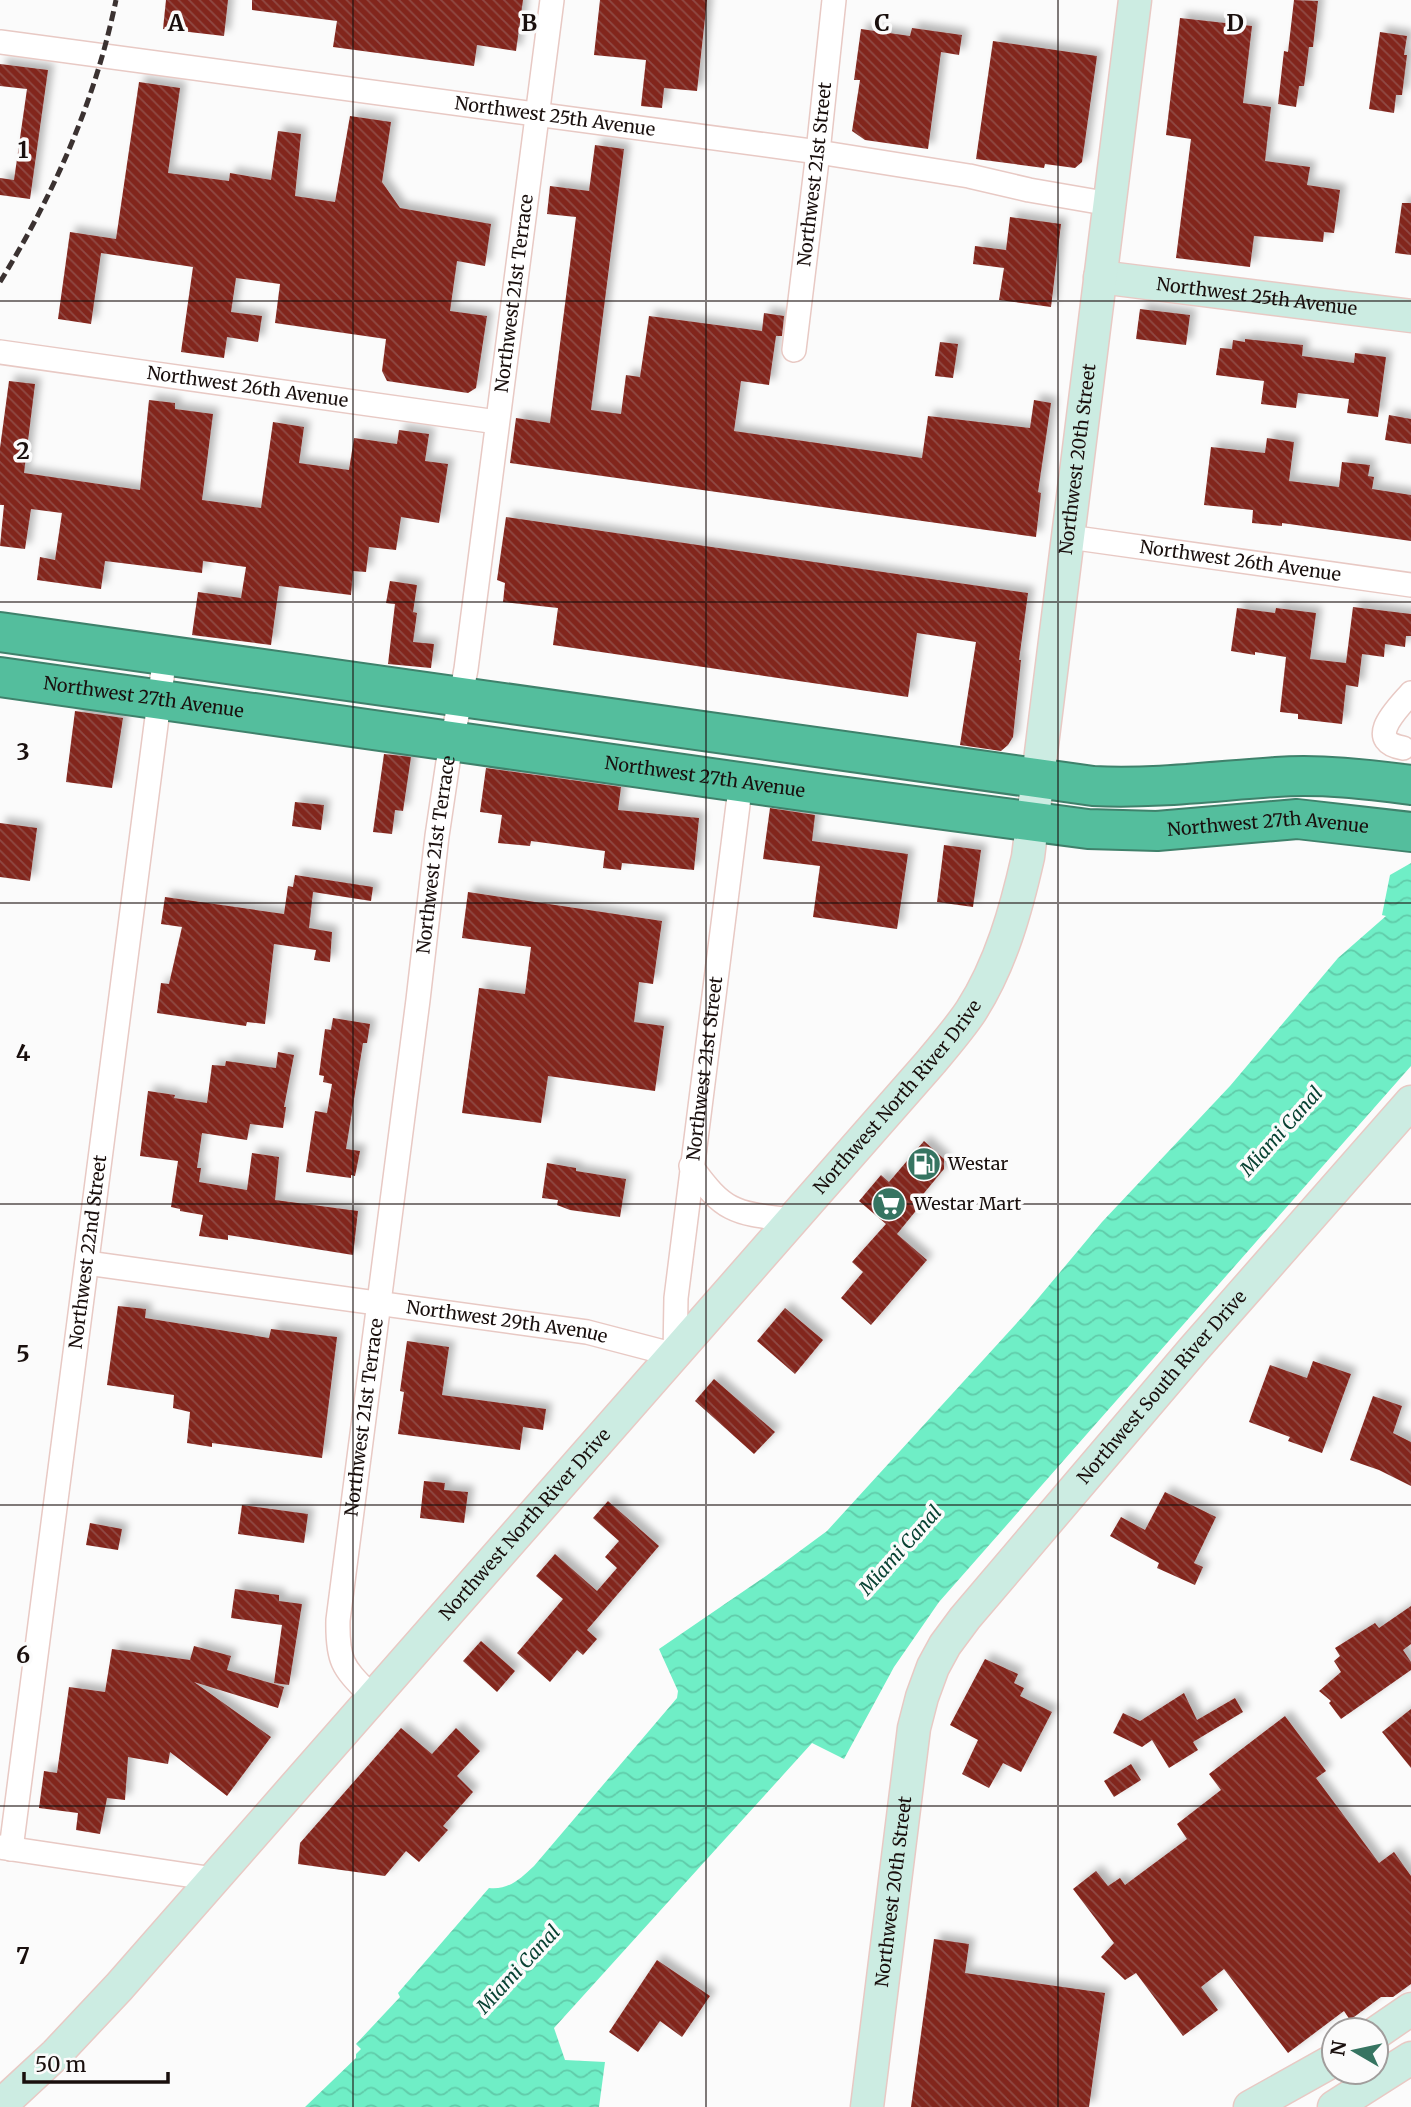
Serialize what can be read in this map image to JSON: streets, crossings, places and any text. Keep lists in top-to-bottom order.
{
  "streets": {
    "highway": ["Northwest 27th Avenue"],
    "main road": [
      "Northwest 25th Avenue",
      "Northwest 20th Street",
      "Northwest North River Drive",
      "Northwest South River Drive"
    ],
    "street": [
      "Northwest 21st Street",
      "Northwest 21st Terrace",
      "Northwest 26th Avenue",
      "Northwest 22nd Street",
      "Northwest 29th Avenue"
    ]
  },
  "crossings": [
    ["Northwest 25th Avenue", "Northwest 21st Street"],
    ["Northwest 25th Avenue", "Northwest 21st Terrace"],
    ["Northwest 25th Avenue", "Northwest 20th Street"],
    ["Northwest 21st Street", "Northwest 27th Avenue"],
    ["Northwest 21st Street", "Northwest North River Drive"],
    ["Northwest 21st Street", "Northwest 29th Avenue"],
    ["Northwest 21st Terrace", "Northwest 26th Avenue"],
    ["Northwest 21st Terrace", "Northwest 27th Avenue"],
    ["Northwest 21st Terrace", "Northwest North River Drive"],
    ["Northwest 21st Terrace", "Northwest 29th Avenue"],
    ["Northwest 26th Avenue", "Northwest 20th Street"],
    ["Northwest 20th Street", "Northwest 27th Avenue"],
    ["Northwest 20th Street", "Northwest North River Drive"],
    ["Northwest 20th Street", "Northwest South River Drive"],
    ["Northwest 27th Avenue", "Northwest 22nd Street"],
    ["Northwest North River Drive", "Northwest 29th Avenue"],
    ["Northwest 22nd Street", "Northwest 29th Avenue"]
  ],
  "water": ["Miami Canal"],
  "places": {
    "fuel station": ["Westar"],
    "supermarket": ["Westar Mart"]
  },
  "scale_bar": "50 m",
  "north": "left",
  "grid": {
    "columns": [
      "A",
      "B",
      "C",
      "D"
    ],
    "rows": [
      "1",
      "2",
      "3",
      "4",
      "5",
      "6",
      "7"
    ]
  }
}
